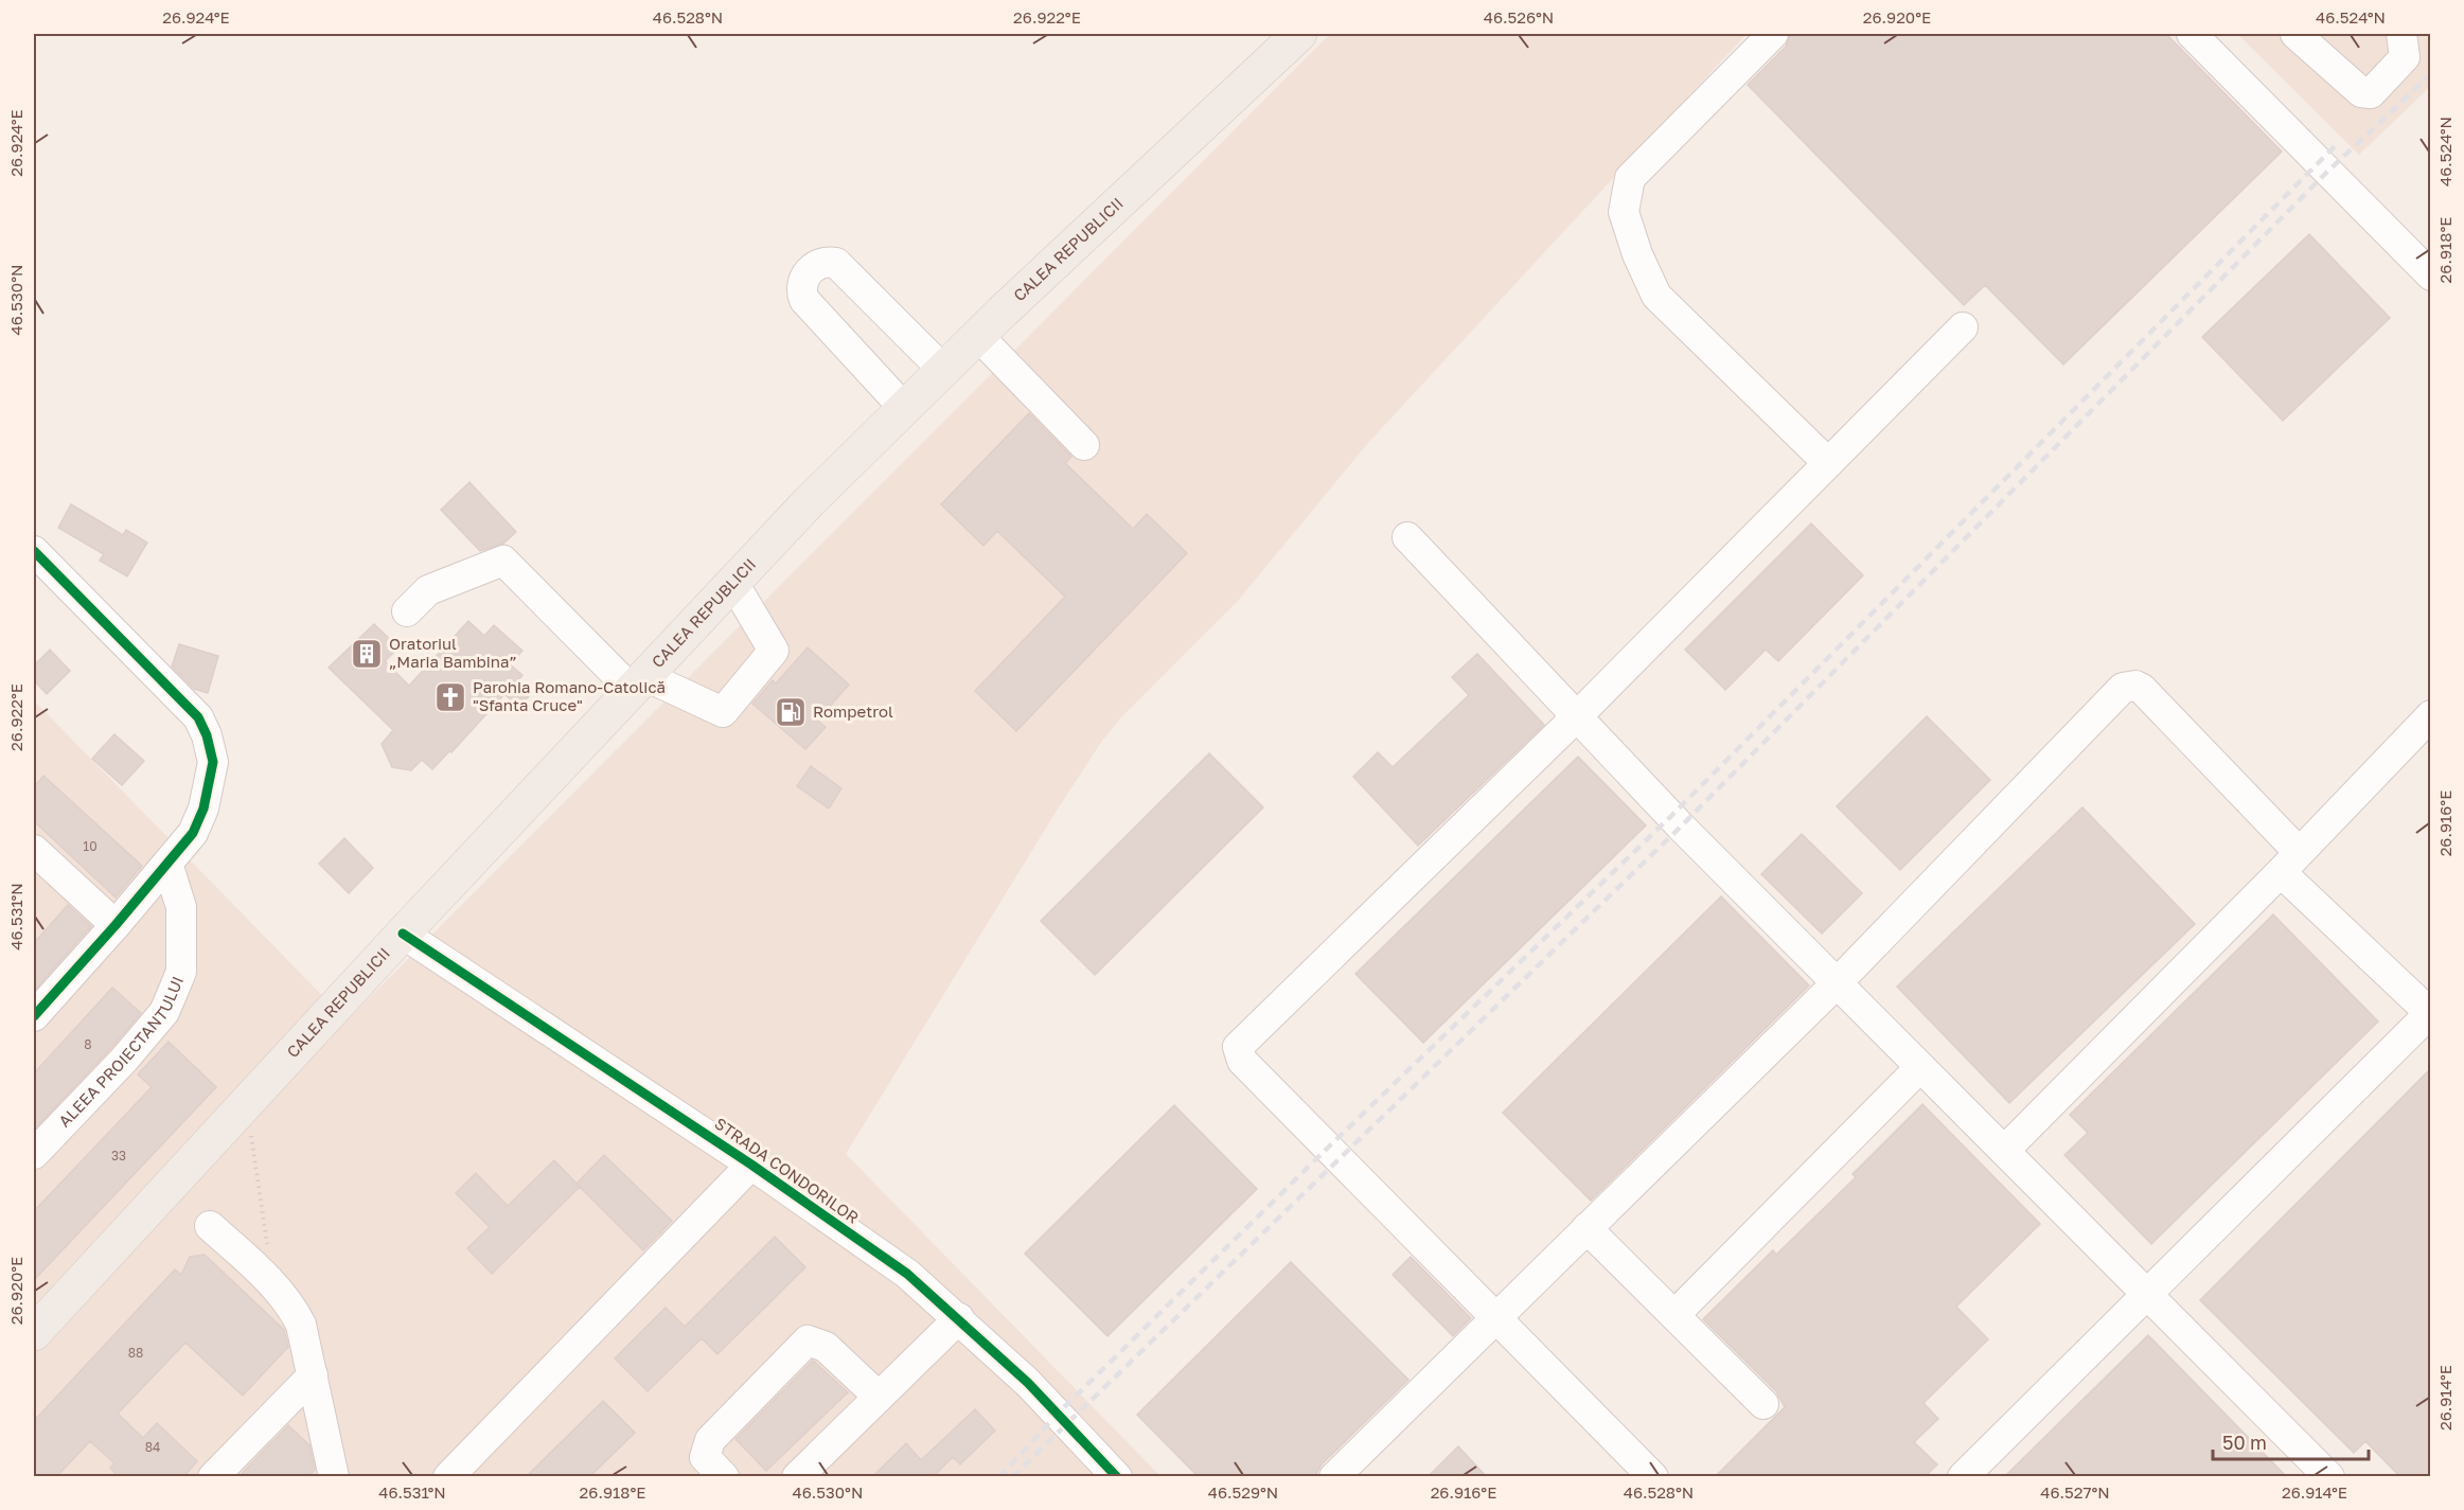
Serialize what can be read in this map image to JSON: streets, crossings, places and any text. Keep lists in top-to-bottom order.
{
  "streets": {
    "main road": ["CALEA REPUBLICII"],
    "street": ["ALEEA PROIECTANTULUI", "STRADA CONDORILOR"]
  },
  "crossings": [
    ["CALEA REPUBLICII", "STRADA CONDORILOR"]
  ],
  "places": {
    "building": ["Oratoriul „Maria Bambina”"],
    "church": ["Parohia Romano-Catolică \"Sfanta Cruce\""],
    "fuel station": ["Rompetrol"]
  },
  "house_numbers": [
    "10",
    "8",
    "33",
    "88",
    "84"
  ],
  "scale_bar": "50 m",
  "coordinates": [
    "26.924°E",
    "46.528°N",
    "26.922°E",
    "46.526°N",
    "26.920°E",
    "46.524°N",
    "26.918°E",
    "46.530°N",
    "26.916°E",
    "46.531°N",
    "26.914°E",
    "46.529°N",
    "46.527°N"
  ]
}
